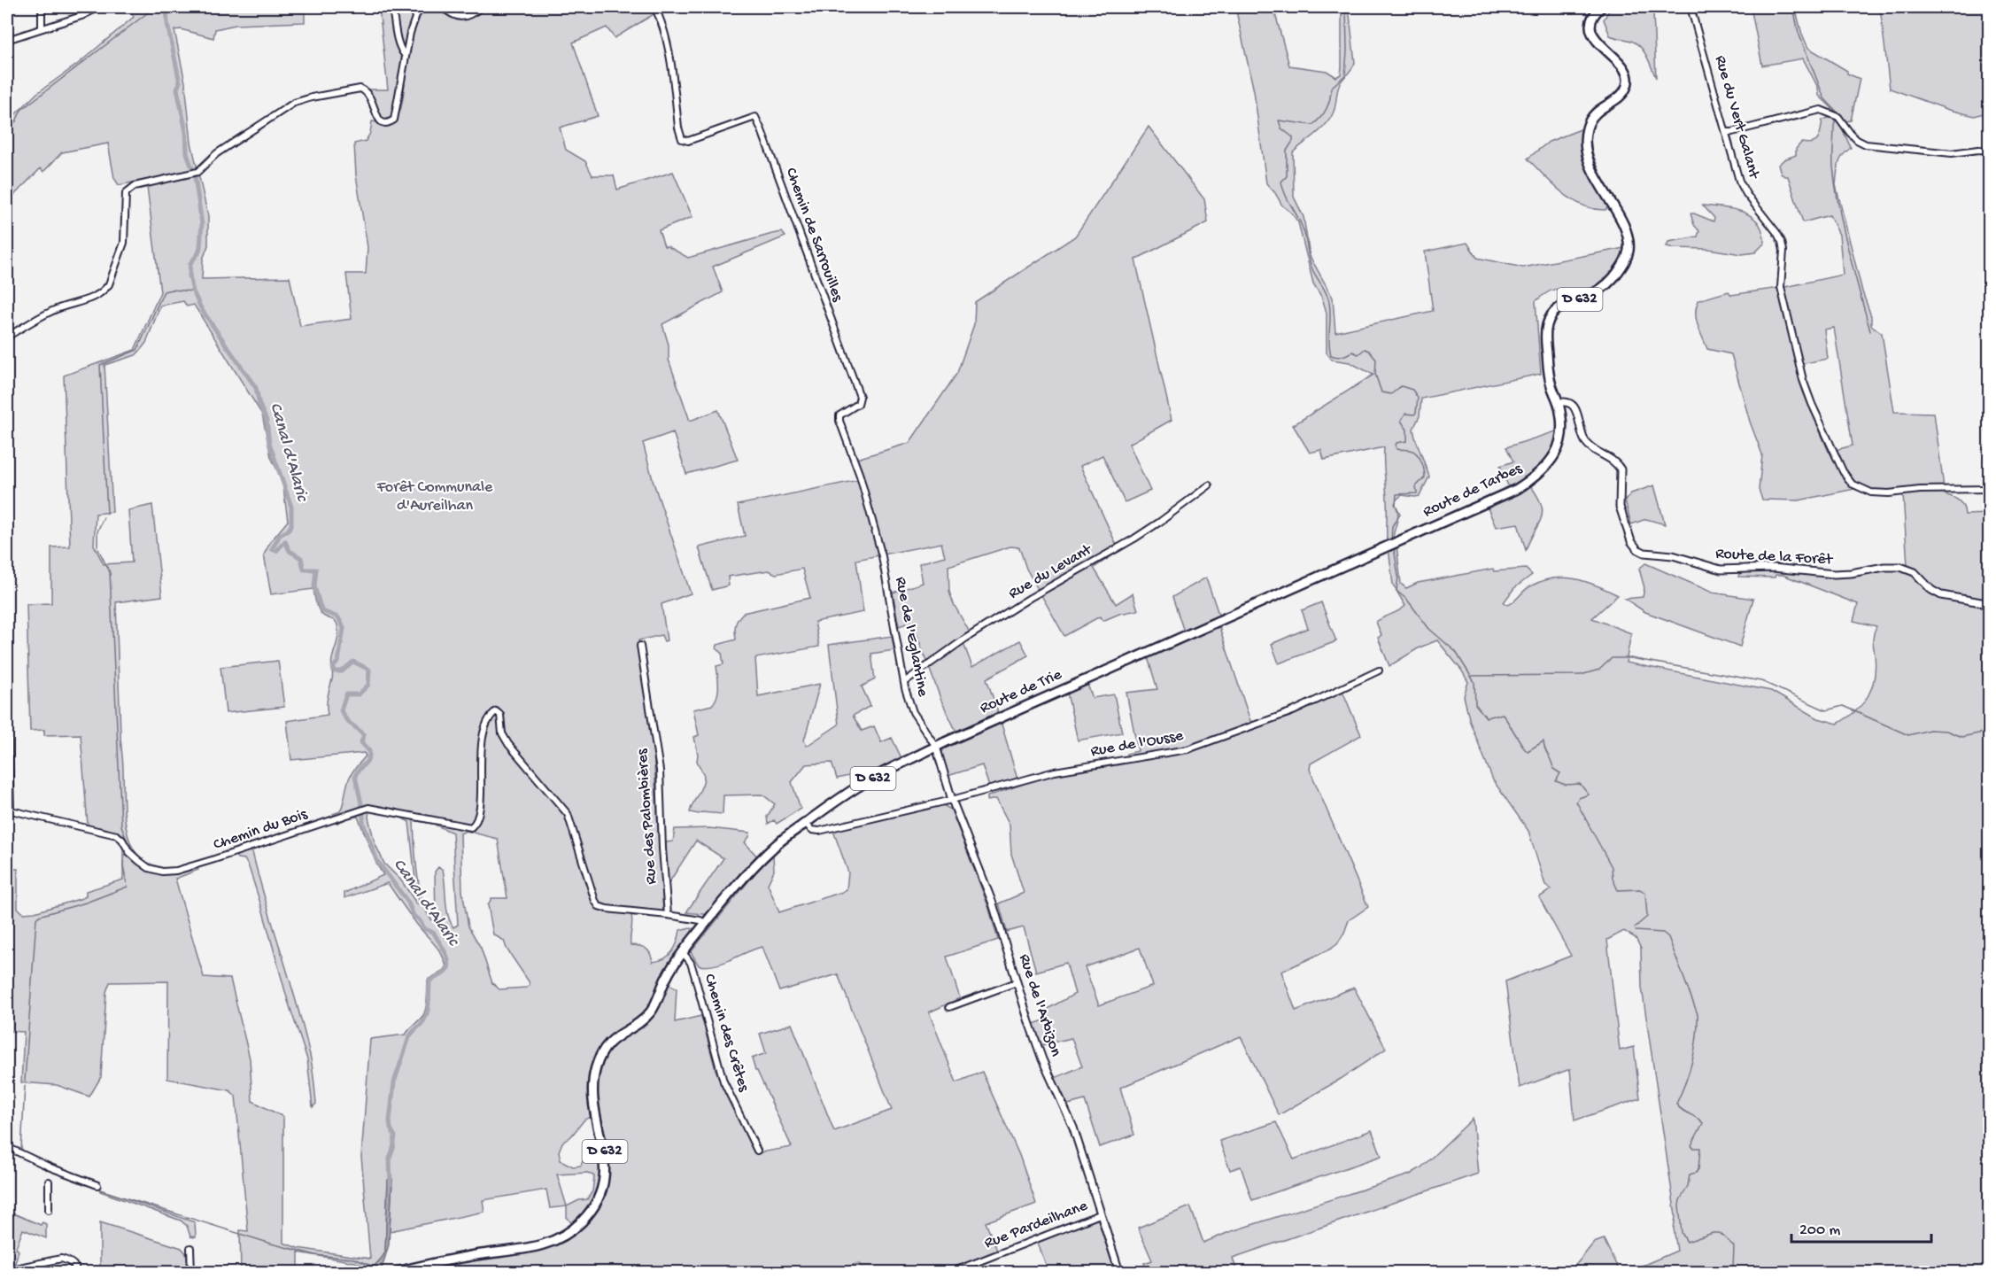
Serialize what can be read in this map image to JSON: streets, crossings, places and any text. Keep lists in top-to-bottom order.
{
  "streets": {
    "main road": ["D 632", "Route de Tarbes", "Route de Trie"],
    "street": [
      "Rue du Vert Galant",
      "Chemin de Sarrouilles",
      "Route de la Forêt",
      "Rue du Levant",
      "Rue de l'Eglantine",
      "Rue de l'Ousse",
      "Rue des Palombières",
      "Chemin du Bois",
      "Rue de l'Arbizon",
      "Chemin des Crêtes",
      "Rue Pardeilhane"
    ]
  },
  "crossings": [
    ["Chemin de Sarrouilles", "Rue de l'Eglantine"],
    ["D 632", "Route de Trie"],
    ["D 632", "Chemin des Crêtes"],
    ["Route de Tarbes", "Route de la Forêt"],
    ["Route de Tarbes", "Route de Trie"],
    ["Rue du Levant", "Rue de l'Eglantine"],
    ["Rue de l'Eglantine", "Route de Trie"],
    ["Rue de l'Eglantine", "Rue de l'Arbizon"],
    ["Route de Trie", "Rue de l'Ousse"],
    ["Route de Trie", "Rue de l'Arbizon"],
    ["Rue de l'Ousse", "Rue de l'Arbizon"],
    ["Rue des Palombières", "Chemin du Bois"],
    ["Rue de l'Arbizon", "Rue Pardeilhane"]
  ],
  "water": ["Canal d'Alaric"],
  "parks": ["Forêt Communale d'Aureilhan"],
  "scale_bar": "200 m"
}
